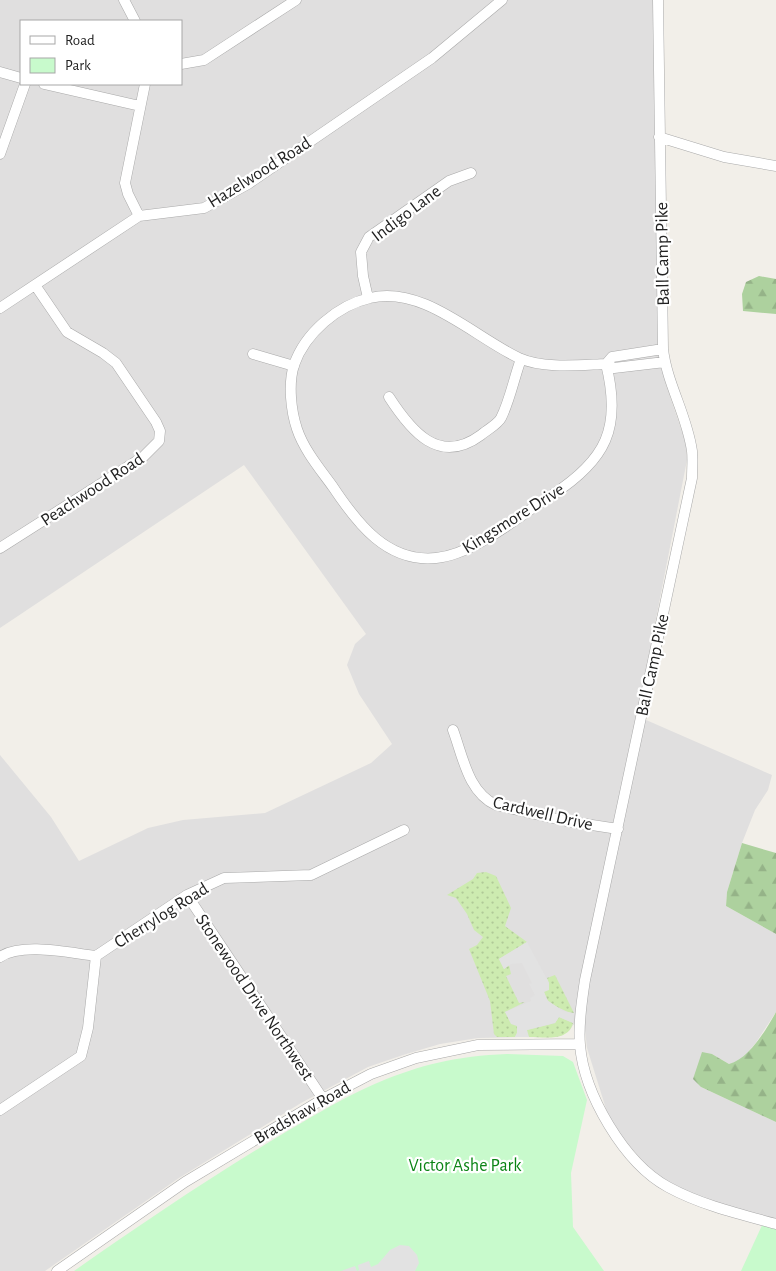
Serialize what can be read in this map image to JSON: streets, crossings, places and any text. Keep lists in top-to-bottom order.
{
  "streets": {
    "street": [
      "Hazelwood Road",
      "Indigo Lane",
      "Ball Camp Pike",
      "Peachwood Road",
      "Kingsmore Drive",
      "Cardwell Drive",
      "Cherrylog Road",
      "Stonewood Drive Northwest",
      "Bradshaw Road"
    ]
  },
  "crossings": [
    ["Hazelwood Road", "Peachwood Road"],
    ["Indigo Lane", "Kingsmore Drive"],
    ["Ball Camp Pike", "Kingsmore Drive"],
    ["Ball Camp Pike", "Cardwell Drive"],
    ["Ball Camp Pike", "Bradshaw Road"],
    ["Cherrylog Road", "Stonewood Drive Northwest"],
    ["Stonewood Drive Northwest", "Bradshaw Road"]
  ],
  "parks": ["Victor Ashe Park"],
  "legend": ["Road", "Park"]
}
